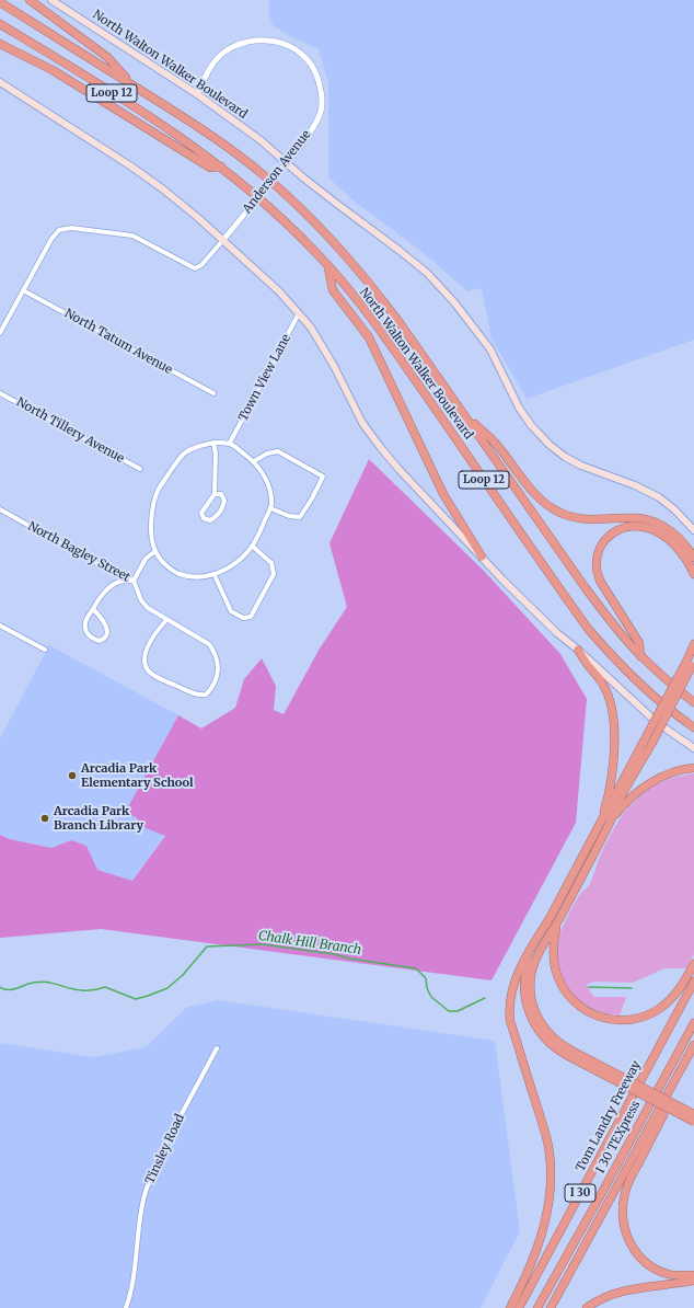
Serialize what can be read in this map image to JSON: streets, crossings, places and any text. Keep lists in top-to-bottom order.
{
  "streets": {
    "highway": [
      "North Walton Walker Boulevard",
      "Loop 12",
      "Tom Landry Freeway",
      "I 30 TEXpress",
      "I 30"
    ],
    "street": [
      "Anderson Avenue",
      "North Tatum Avenue",
      "Town View Lane",
      "North Tillery Avenue",
      "North Bagley Street",
      "Tinsley Road"
    ]
  },
  "crossings": [
    ["North Walton Walker Boulevard", "Anderson Avenue"],
    ["Anderson Avenue", "North Tatum Avenue"]
  ],
  "water": ["Chalk Hill Branch"],
  "places": ["Arcadia Park Elementary School", "Arcadia Park Branch Library"]
}
